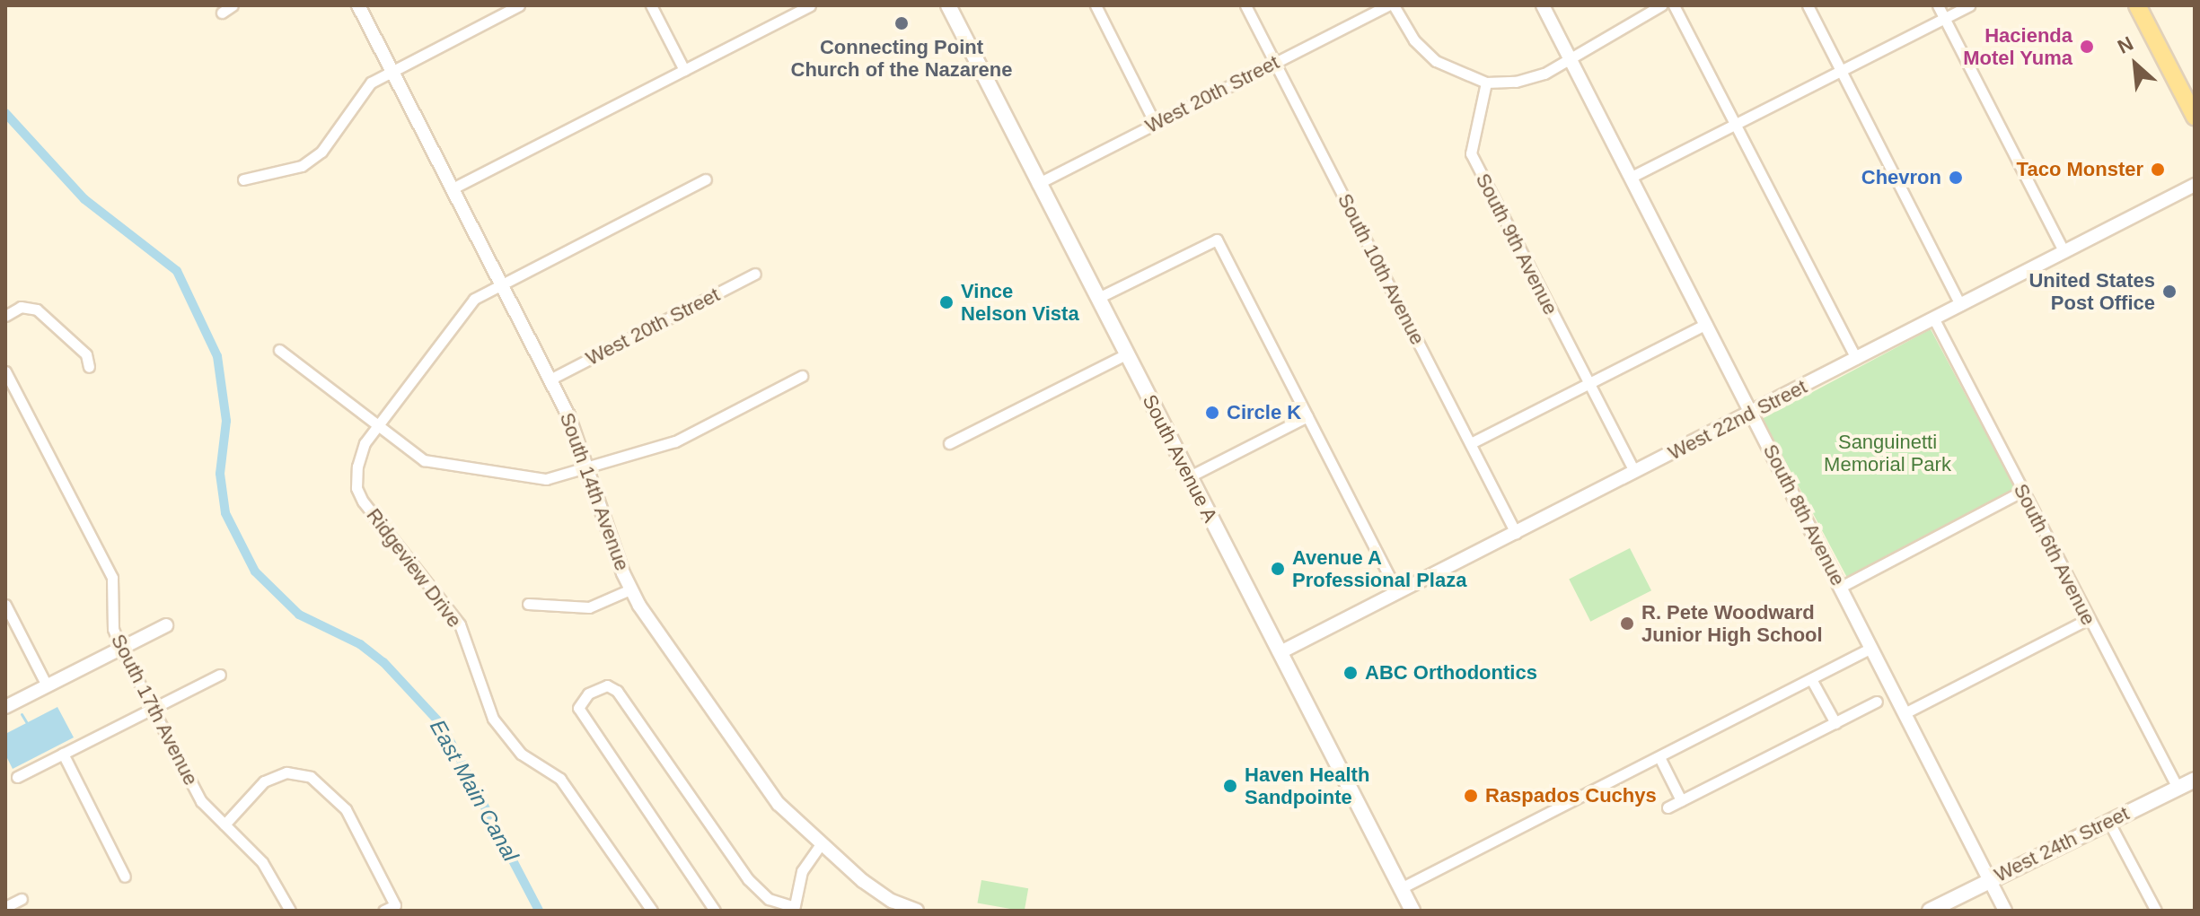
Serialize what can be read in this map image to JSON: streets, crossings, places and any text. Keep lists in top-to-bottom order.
{
  "streets": {
    "main road": ["South Avenue A", "West 24th Street"],
    "street": [
      "West 20th Street",
      "South 9th Avenue",
      "South 10th Avenue",
      "West 22nd Street",
      "South 14th Avenue",
      "South 8th Avenue",
      "South 6th Avenue",
      "Ridgeview Drive",
      "South 17th Avenue"
    ]
  },
  "crossings": [
    ["West 20th Street", "South 10th Avenue"],
    ["West 20th Street", "South Avenue A"],
    ["West 20th Street", "South 14th Avenue"],
    ["South 9th Avenue", "West 22nd Street"],
    ["South 10th Avenue", "West 22nd Street"],
    ["West 22nd Street", "South Avenue A"],
    ["West 22nd Street", "South 8th Avenue"],
    ["West 22nd Street", "South 6th Avenue"],
    ["South 14th Avenue", "Ridgeview Drive"],
    ["South 8th Avenue", "West 24th Street"],
    ["South 6th Avenue", "West 24th Street"]
  ],
  "water": ["East Main Canal"],
  "parks": ["Sanguinetti Memorial Park"],
  "places": [
    "Connecting Point Church of the Nazarene",
    "Hacienda Motel Yuma",
    "Taco Monster",
    "Chevron",
    "United States Post Office",
    "Vince Nelson Vista",
    "Circle K",
    "Avenue A Professional Plaza",
    "R. Pete Woodward Junior High School",
    "ABC Orthodontics",
    "Haven Health Sandpointe",
    "Raspados Cuchys"
  ],
  "north": "top left"
}
